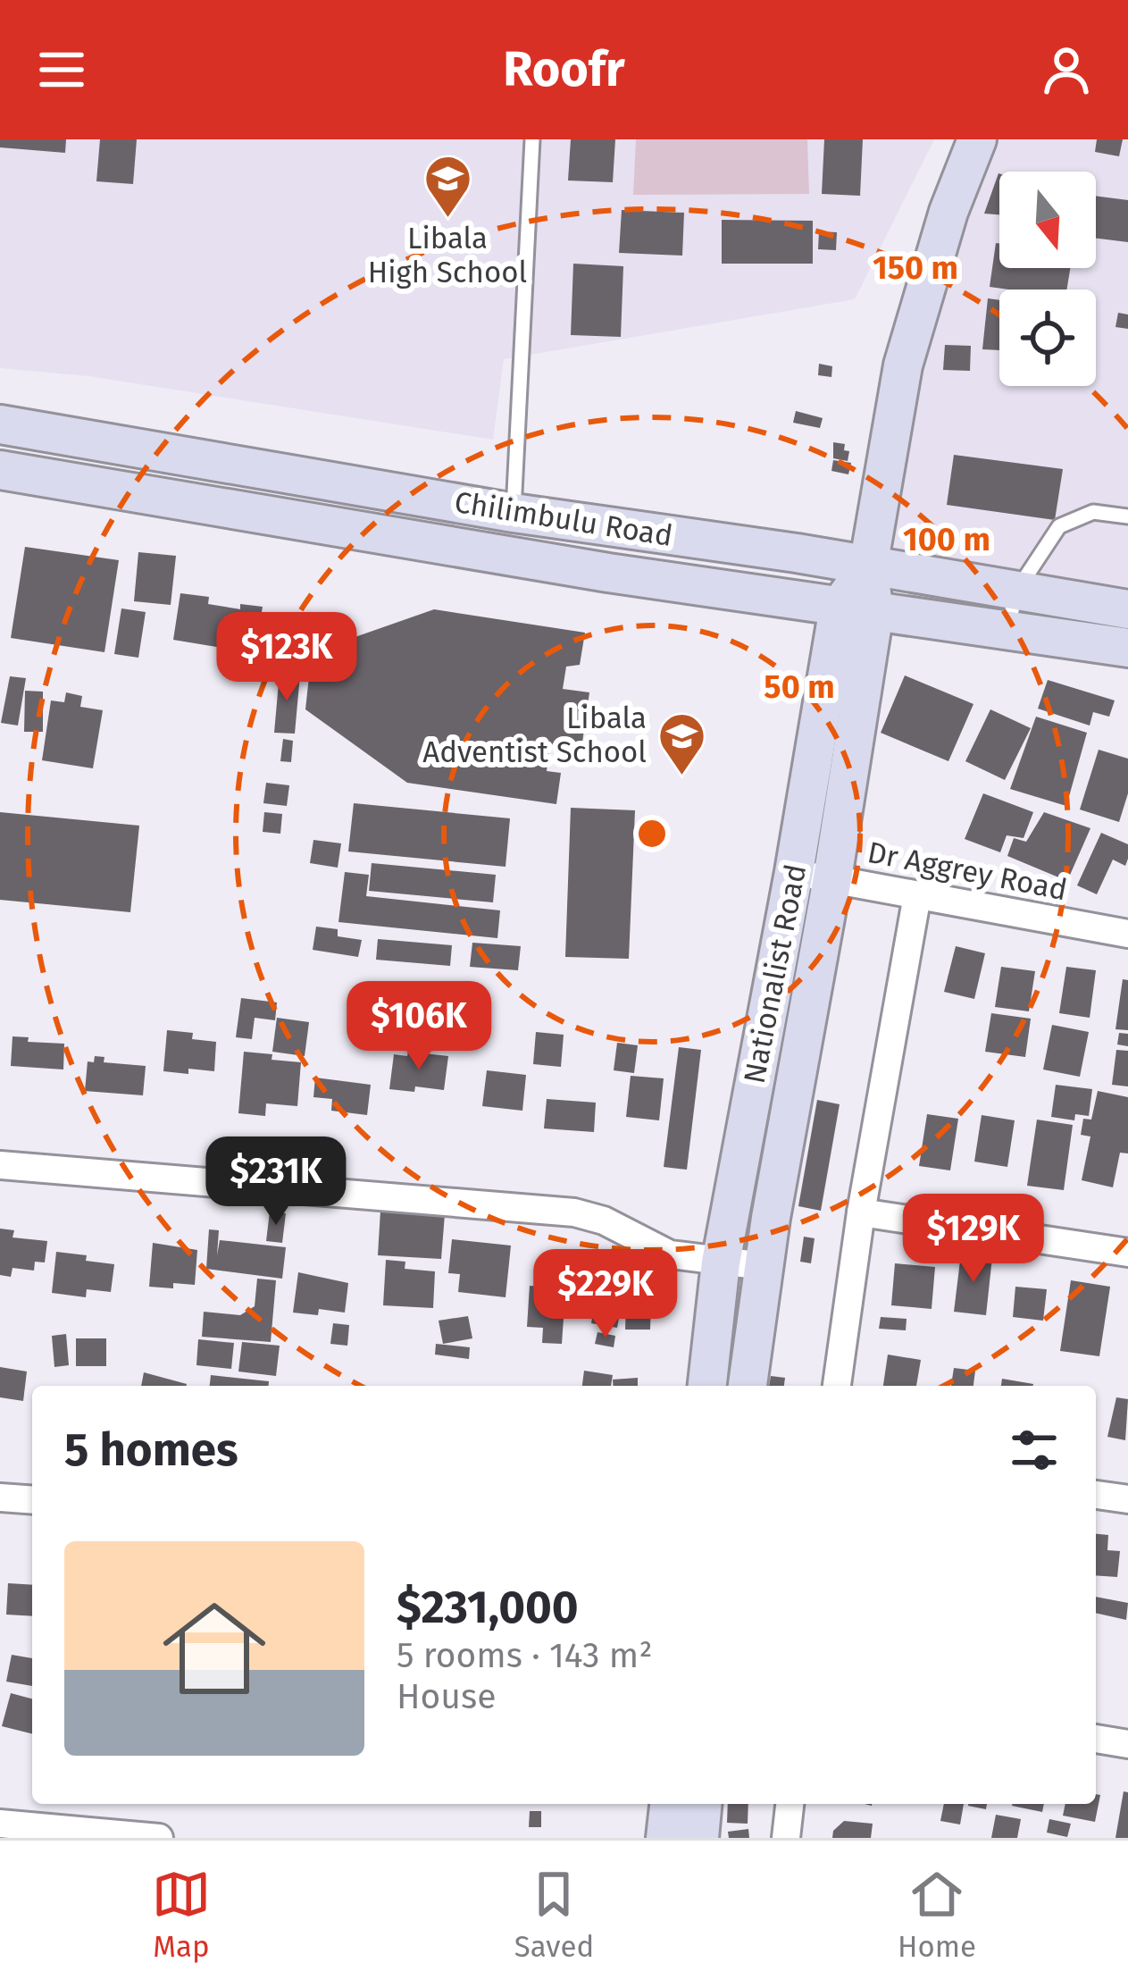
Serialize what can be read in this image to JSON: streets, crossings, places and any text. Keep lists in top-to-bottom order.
{
  "streets": {
    "main road": ["Chilimbulu Road", "Nationalist Road"],
    "street": ["Dr Aggrey Road"]
  },
  "crossings": [
    ["Chilimbulu Road", "Nationalist Road"],
    ["Dr Aggrey Road", "Nationalist Road"]
  ],
  "places": {
    "school or university": ["Libala High School", "Libala Adventist School"]
  },
  "north": "bottom",
  "page": {
    "header": "Roofr",
    "price": [
      "$123K",
      "$106K",
      "$231K",
      "$129K",
      "$229K"
    ],
    "heading": "5 homes",
    "list": [
      {
        "name": "$231,000",
        "note": "5 rooms · 143 m² · House"
      }
    ],
    "tabs": ["Map", "Saved", "Home"]
  },
  "rings": ["150 m", "100 m", "50 m"]
}
